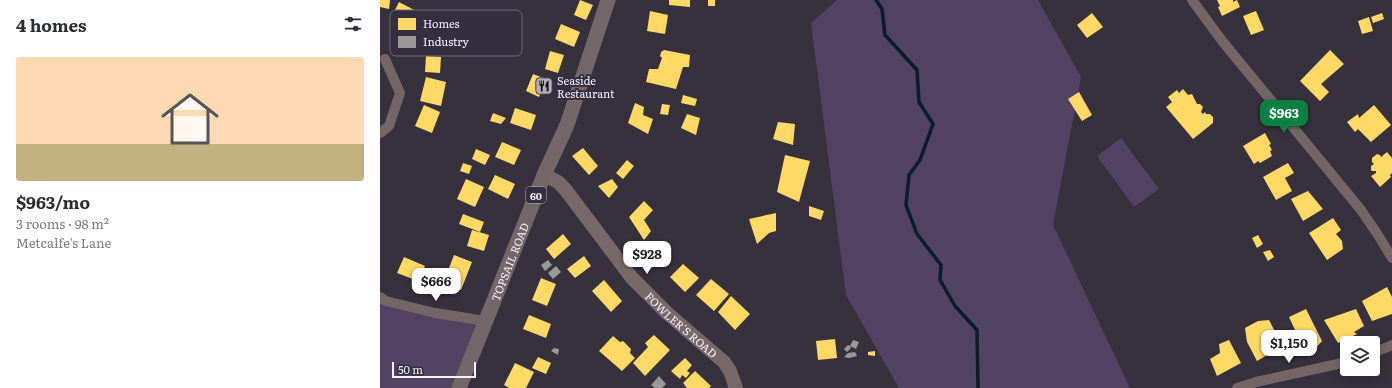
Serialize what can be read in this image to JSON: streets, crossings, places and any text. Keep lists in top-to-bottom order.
{
  "streets": {
    "main road": ["60", "TOPSAIL ROAD"],
    "street": ["FOWLER'S ROAD"]
  },
  "crossings": [
    ["TOPSAIL ROAD", "FOWLER'S ROAD"]
  ],
  "places": {
    "restaurant": ["Seaside Restaurant"]
  },
  "legend": ["Homes", "Industry"],
  "scale_bar": "50 m",
  "page": {
    "heading": "4 homes",
    "list": [
      {
        "name": "$963/mo",
        "note": "3 rooms · 98 m² · Metcalfe's Lane"
      }
    ],
    "price": [
      "$963",
      "$928",
      "$666",
      "$1,150"
    ],
    "scale": "50 m"
  }
}
